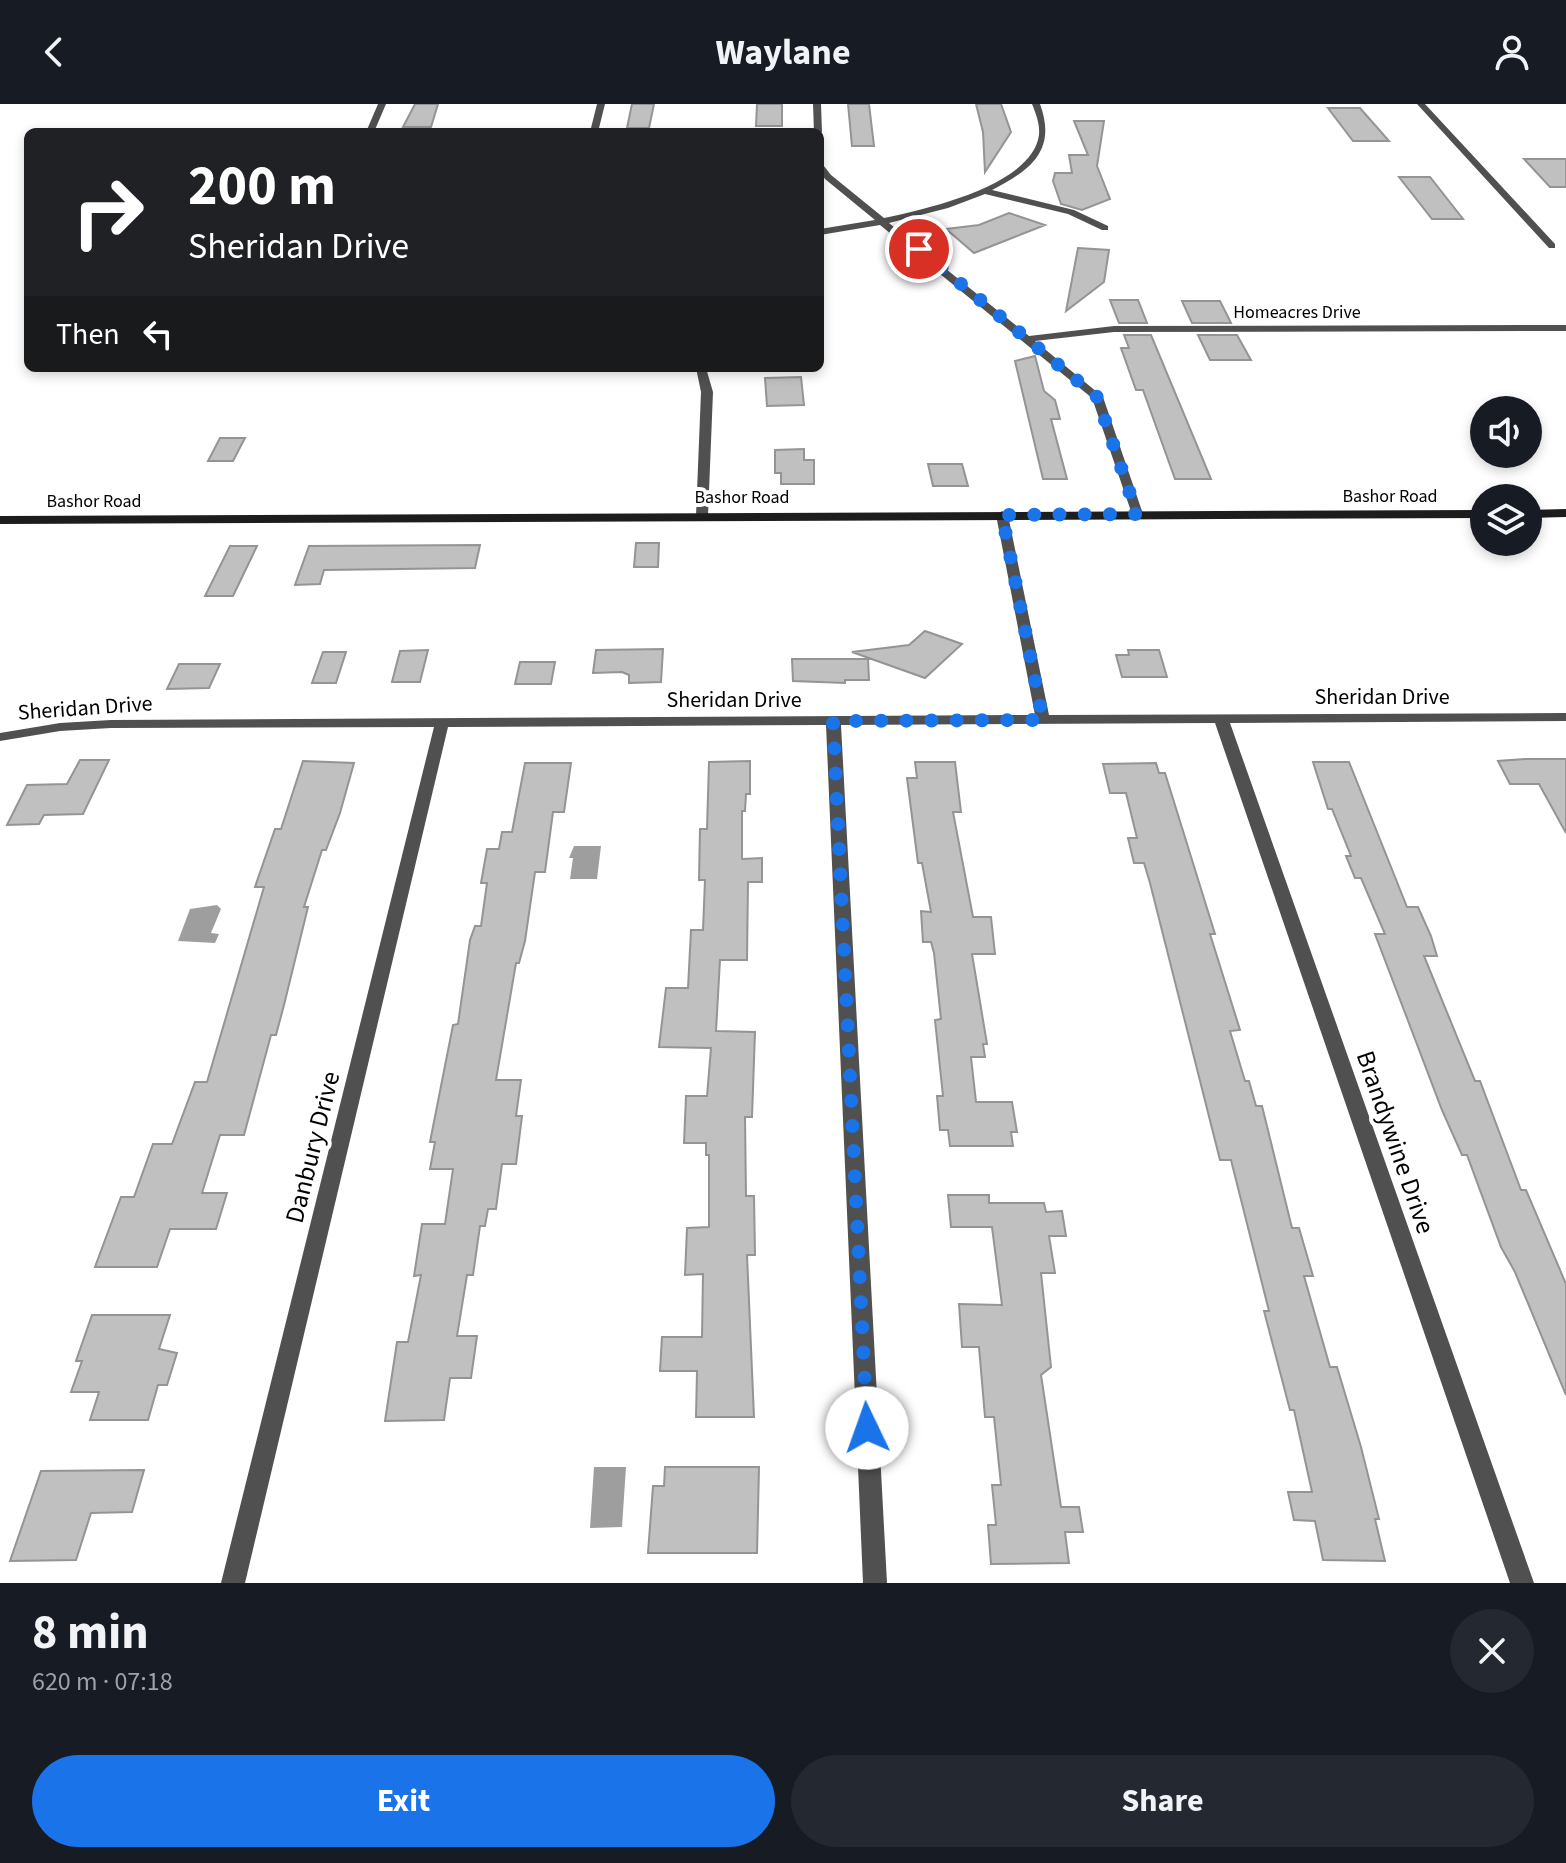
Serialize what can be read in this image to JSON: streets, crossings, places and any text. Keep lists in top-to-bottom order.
{
  "streets": {
    "street": [
      "Homeacres Drive",
      "Bashor Road",
      "Sheridan Drive",
      "Brandywine Drive",
      "Danbury Drive"
    ]
  },
  "crossings": [
    ["Sheridan Drive", "Brandywine Drive"],
    ["Sheridan Drive", "Danbury Drive"]
  ],
  "page": {
    "header": "Waylane",
    "turn": ["200 m", "Sheridan Drive"],
    "then": "Then",
    "heading": ["8 min", "620 m · 07:18"],
    "buttons": ["Exit", "Share"]
  }
}
